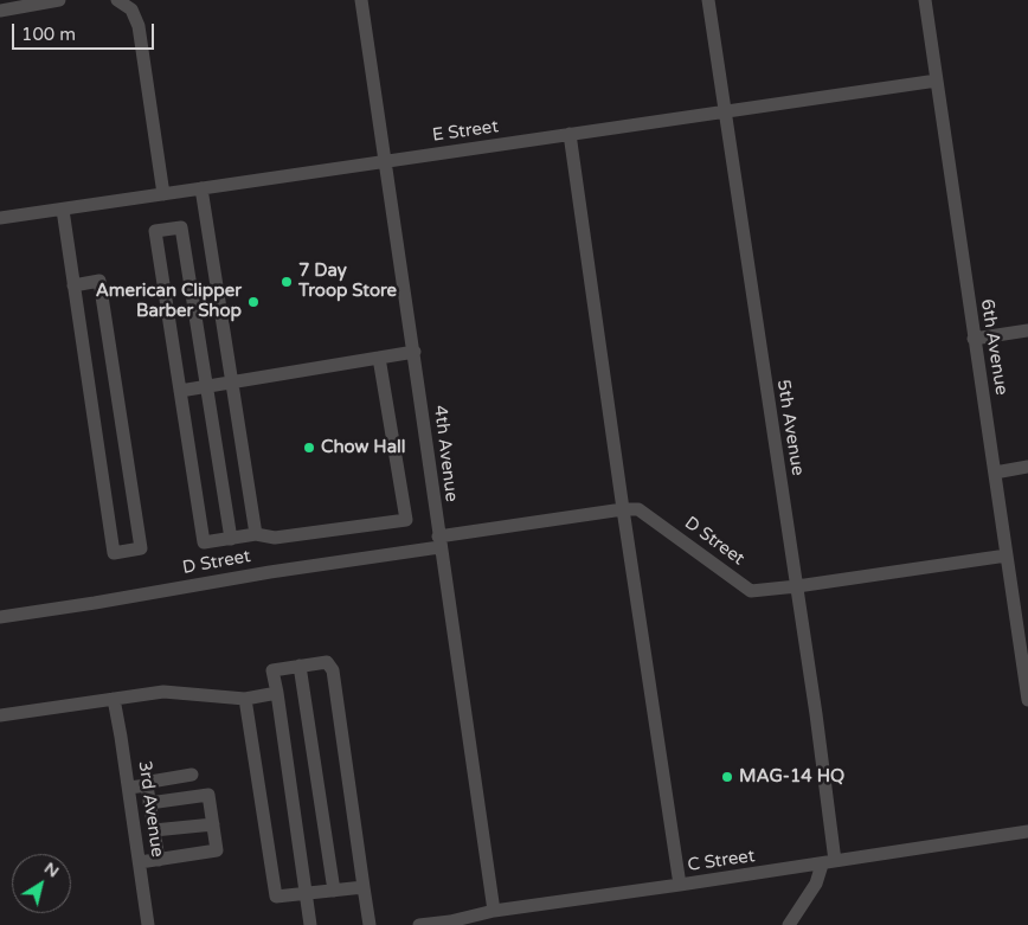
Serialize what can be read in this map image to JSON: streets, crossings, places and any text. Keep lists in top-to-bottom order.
{
  "streets": {
    "street": [
      "E Street",
      "6th Avenue",
      "5th Avenue",
      "4th Avenue",
      "D Street",
      "3rd Avenue",
      "C Street"
    ]
  },
  "crossings": [
    ["E Street", "6th Avenue"],
    ["E Street", "5th Avenue"],
    ["E Street", "4th Avenue"],
    ["6th Avenue", "D Street"],
    ["5th Avenue", "D Street"],
    ["5th Avenue", "C Street"],
    ["4th Avenue", "D Street"],
    ["4th Avenue", "C Street"]
  ],
  "places": [
    "7 Day Troop Store",
    "American Clipper Barber Shop",
    "Chow Hall",
    "MAG-14 HQ"
  ],
  "scale_bar": "100 m",
  "north": "top right"
}
